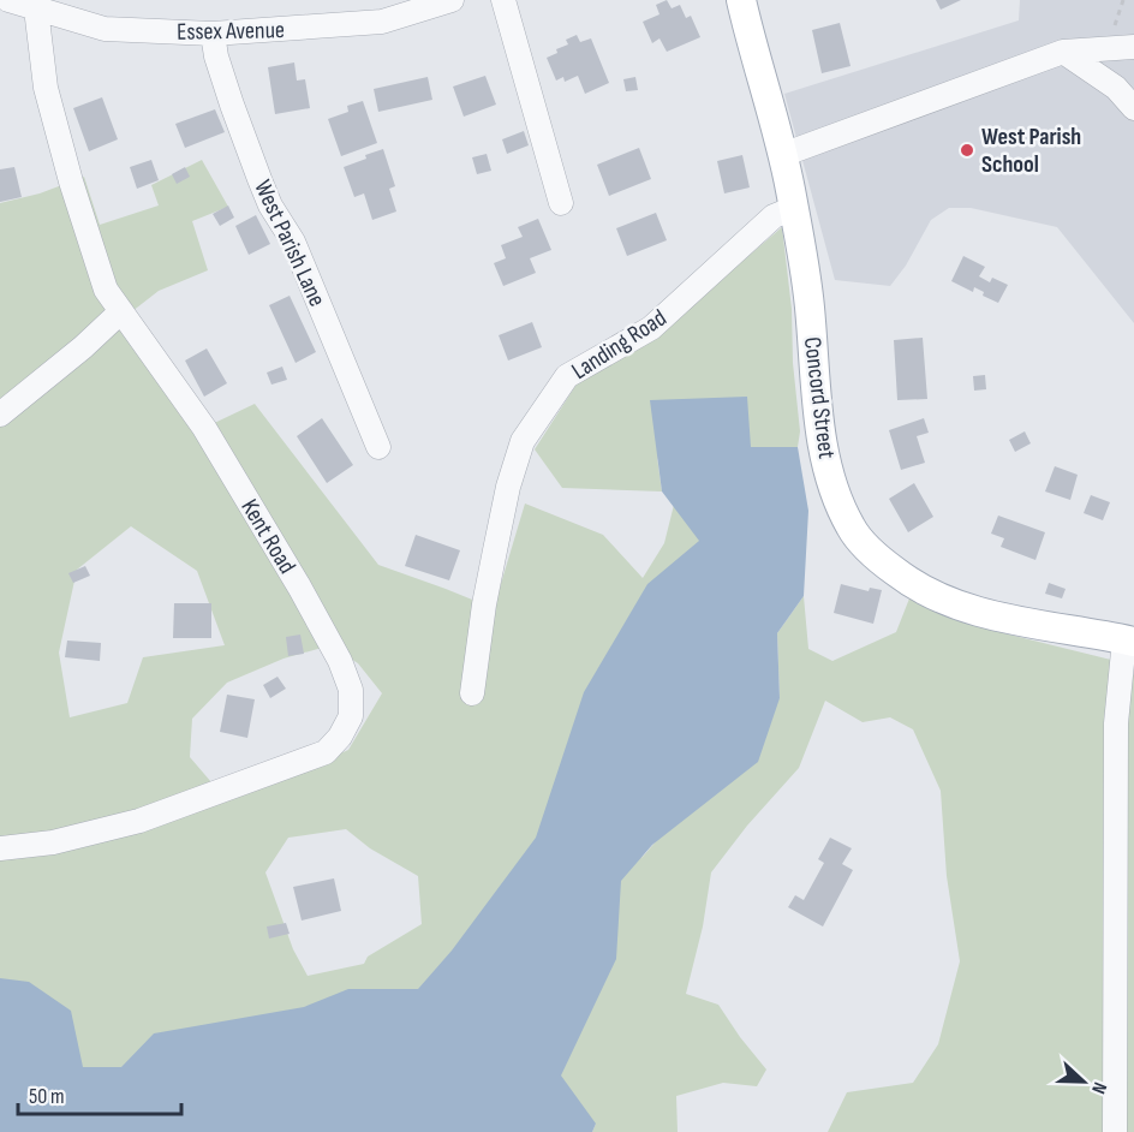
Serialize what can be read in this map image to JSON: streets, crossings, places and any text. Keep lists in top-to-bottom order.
{
  "streets": {
    "main road": ["Concord Street"],
    "street": [
      "Essex Avenue",
      "West Parish Lane",
      "Landing Road",
      "Kent Road"
    ]
  },
  "crossings": [
    ["Essex Avenue", "West Parish Lane"],
    ["Essex Avenue", "Kent Road"],
    ["Landing Road", "Concord Street"]
  ],
  "places": ["West Parish School"],
  "scale_bar": "50 m",
  "north": "right"
}
